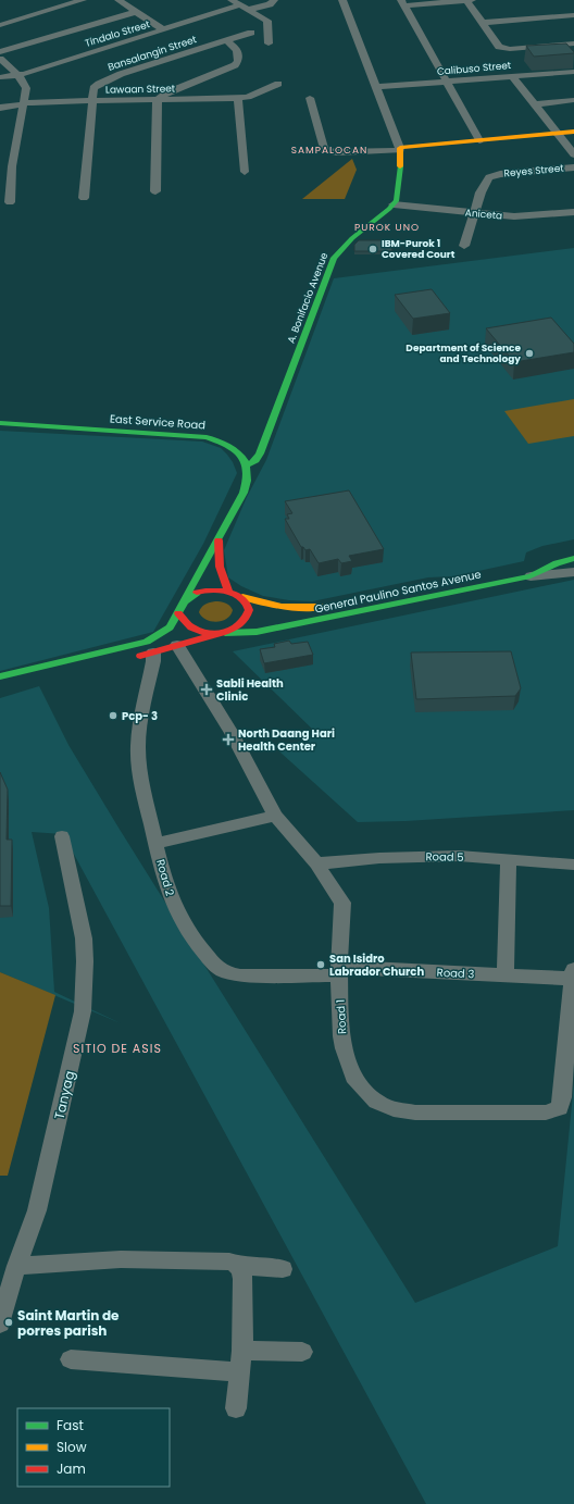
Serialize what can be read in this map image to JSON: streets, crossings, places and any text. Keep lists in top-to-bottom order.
{
  "streets": {
    "main road": ["A. Bonifacio Avenue", "East Service Road", "General Paulino Santos Avenue"],
    "street": [
      "Tindalo Street",
      "Bansalangin Street",
      "Calibuso Street",
      "Lawaan Street",
      "Reyes Street",
      "Aniceta",
      "Road 5",
      "Road 2",
      "Road 3",
      "Road 1",
      "Tanyag"
    ]
  },
  "crossings": [
    ["Bansalangin Street", "Lawaan Street"],
    ["Reyes Street", "Aniceta"],
    ["Aniceta", "A. Bonifacio Avenue"],
    ["A. Bonifacio Avenue", "East Service Road"],
    ["General Paulino Santos Avenue", "Road 2"],
    ["General Paulino Santos Avenue", "Road 1"],
    ["Road 5", "Road 1"],
    ["Road 2", "Road 3"],
    ["Road 2", "Road 1"],
    ["Road 3", "Road 1"]
  ],
  "districts": ["SAMPALOCAN", "PUROK UNO", "SITIO DE ASIS"],
  "places": {
    "other": [
      "IBM-Purok 1 Covered Court",
      "Department of Science and Technology",
      "Pcp- 3",
      "San Isidro Labrador Church",
      "Saint Martin de porres parish"
    ],
    "health": ["Sabli Health Clinic", "North Daang Hari Health Center"]
  },
  "legend": ["Fast", "Slow", "Jam"]
}
